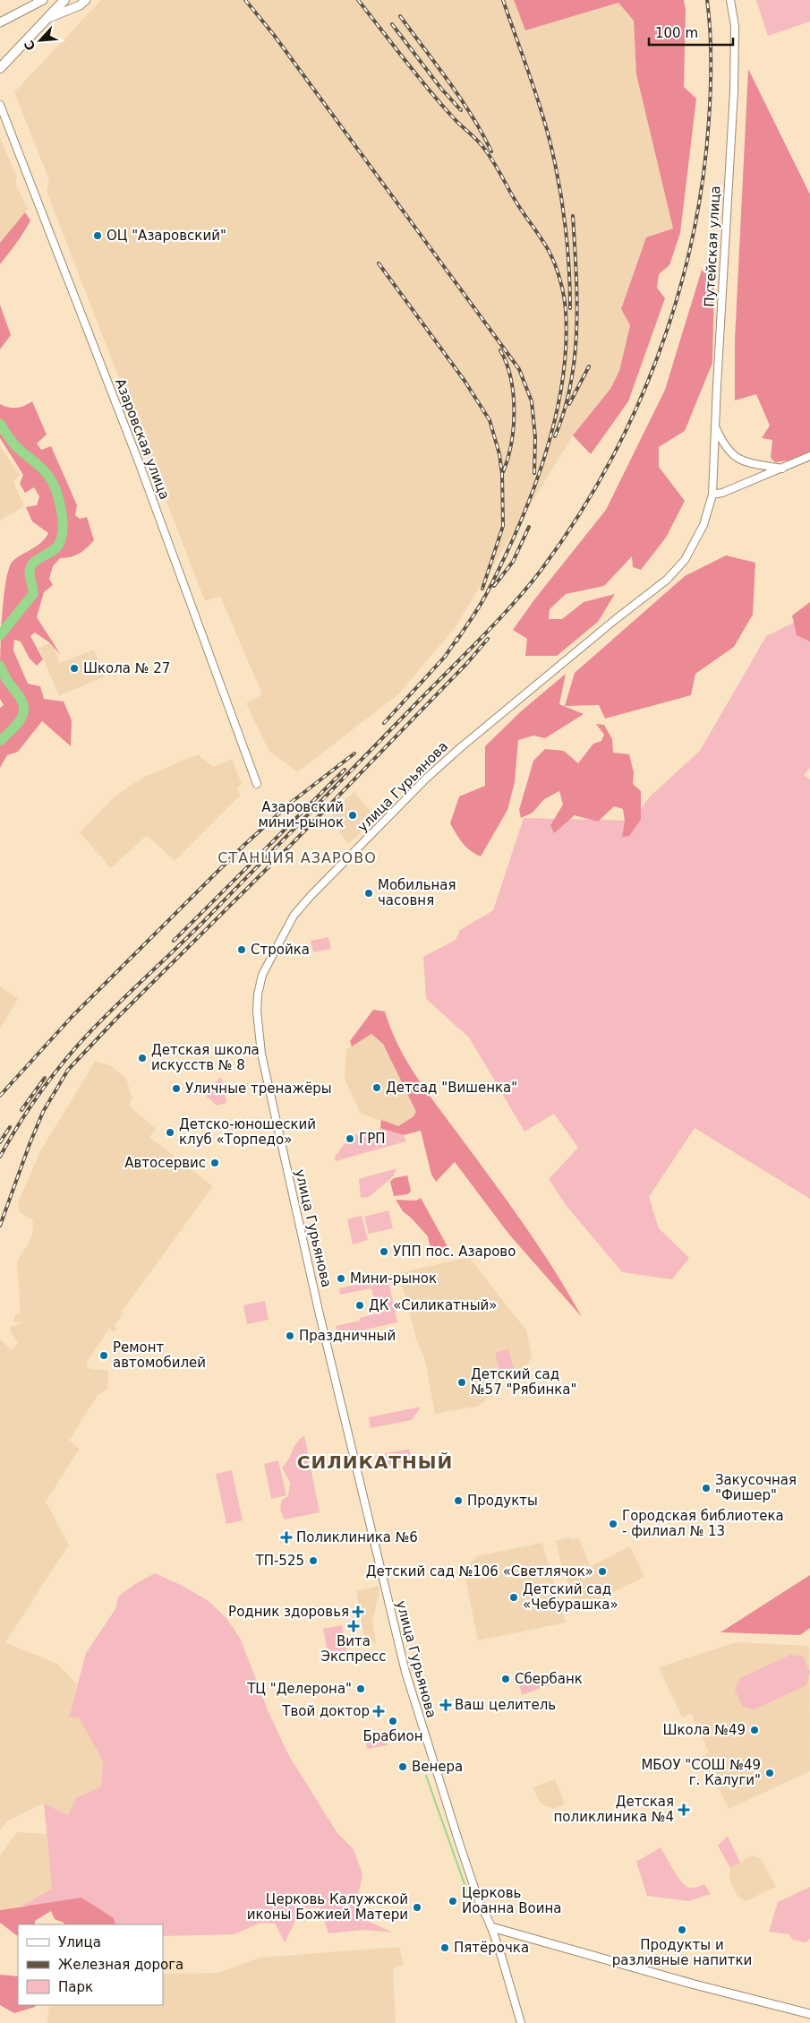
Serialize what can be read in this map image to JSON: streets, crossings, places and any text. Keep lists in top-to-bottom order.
{
  "streets": {
    "street": ["Путейская улица", "Азаровская улица", "улица Гурьянова"]
  },
  "crossings": [
    ["Путейская улица", "улица Гурьянова"]
  ],
  "districts": ["СТАНЦИЯ АЗАРОВО", "СИЛИКАТНЫЙ"],
  "places": {
    "other": [
      "ОЦ \"Азаровский\"",
      "Школа № 27",
      "Азаровский мини-рынок",
      "Мобильная часовня",
      "Стройка",
      "Детская школа искусств № 8",
      "Детсад \"Вишенка\"",
      "Уличные тренажёры",
      "Детско-юношеский клуб «Торпедо»",
      "ГРП",
      "Автосервис",
      "УПП пос. Азарово",
      "Мини-рынок",
      "ДК «Силикатный»",
      "Праздничный",
      "Ремонт автомобилей",
      "Детский сад №57 \"Рябинка\"",
      "Закусочная \"Фишер\"",
      "Продукты",
      "Городская библиотека - филиал № 13",
      "ТП-525",
      "Детский сад №106 «Светлячок»",
      "Детский сад «Чебурашка»",
      "Сбербанк",
      "ТЦ \"Делерона\"",
      "Брабион",
      "Школа №49",
      "Венера",
      "МБОУ \"СОШ №49 г. Калуги\"",
      "Церковь Иоанна Воина",
      "Церковь Калужской иконы Божией Матери",
      "Продукты и разливные напитки",
      "Пятёрочка"
    ],
    "health": [
      "Поликлиника №6",
      "Родник здоровья",
      "Вита Экспресс",
      "Ваш целитель",
      "Твой доктор",
      "Детская поликлиника №4"
    ]
  },
  "legend": ["Улица", "Железная дорога", "Парк"],
  "scale_bar": "100 m",
  "north": "bottom left"
}
